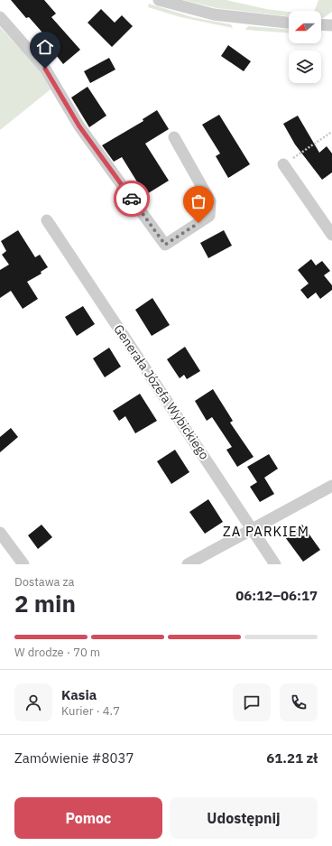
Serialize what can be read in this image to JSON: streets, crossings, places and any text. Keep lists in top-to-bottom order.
{
  "streets": {
    "street": ["Generała Józefa Wybickiego"]
  },
  "districts": ["ZA PARKIEM"],
  "north": "left",
  "page": {
    "heading": ["2 min", "Dostawa za", "06:12–06:17"],
    "panel": [
      "Kasia",
      "Kurier · 4.7",
      "Zamówienie #8037",
      "61.21 zł"
    ],
    "bar": "W drodze · 70 m",
    "buttons": ["Pomoc", "Udostępnij"]
  }
}
